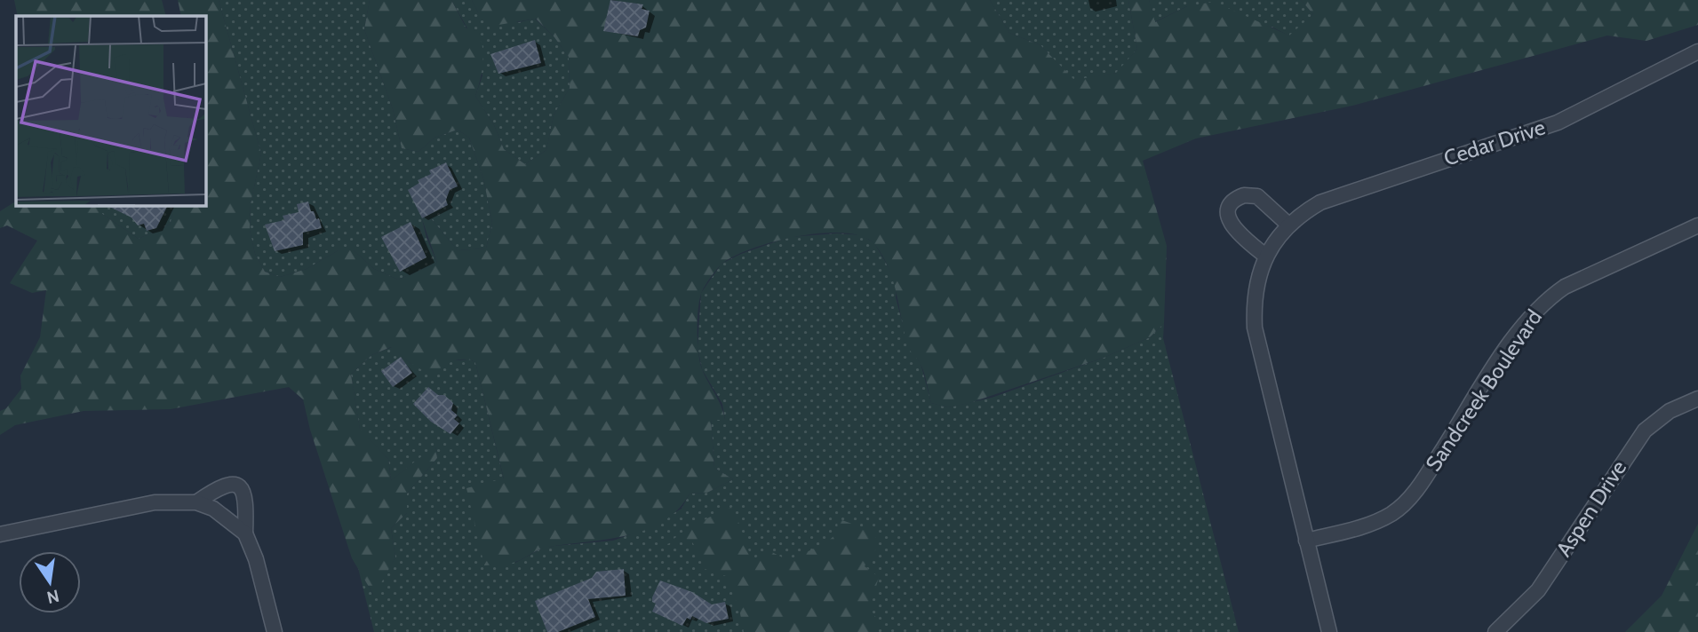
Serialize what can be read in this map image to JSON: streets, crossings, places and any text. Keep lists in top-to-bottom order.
{
  "streets": {
    "street": ["Cedar Drive", "Sandcreek Boulevard", "Aspen Drive"]
  },
  "crossings": [
    ["Cedar Drive", "Sandcreek Boulevard"]
  ],
  "north": "bottom"
}
